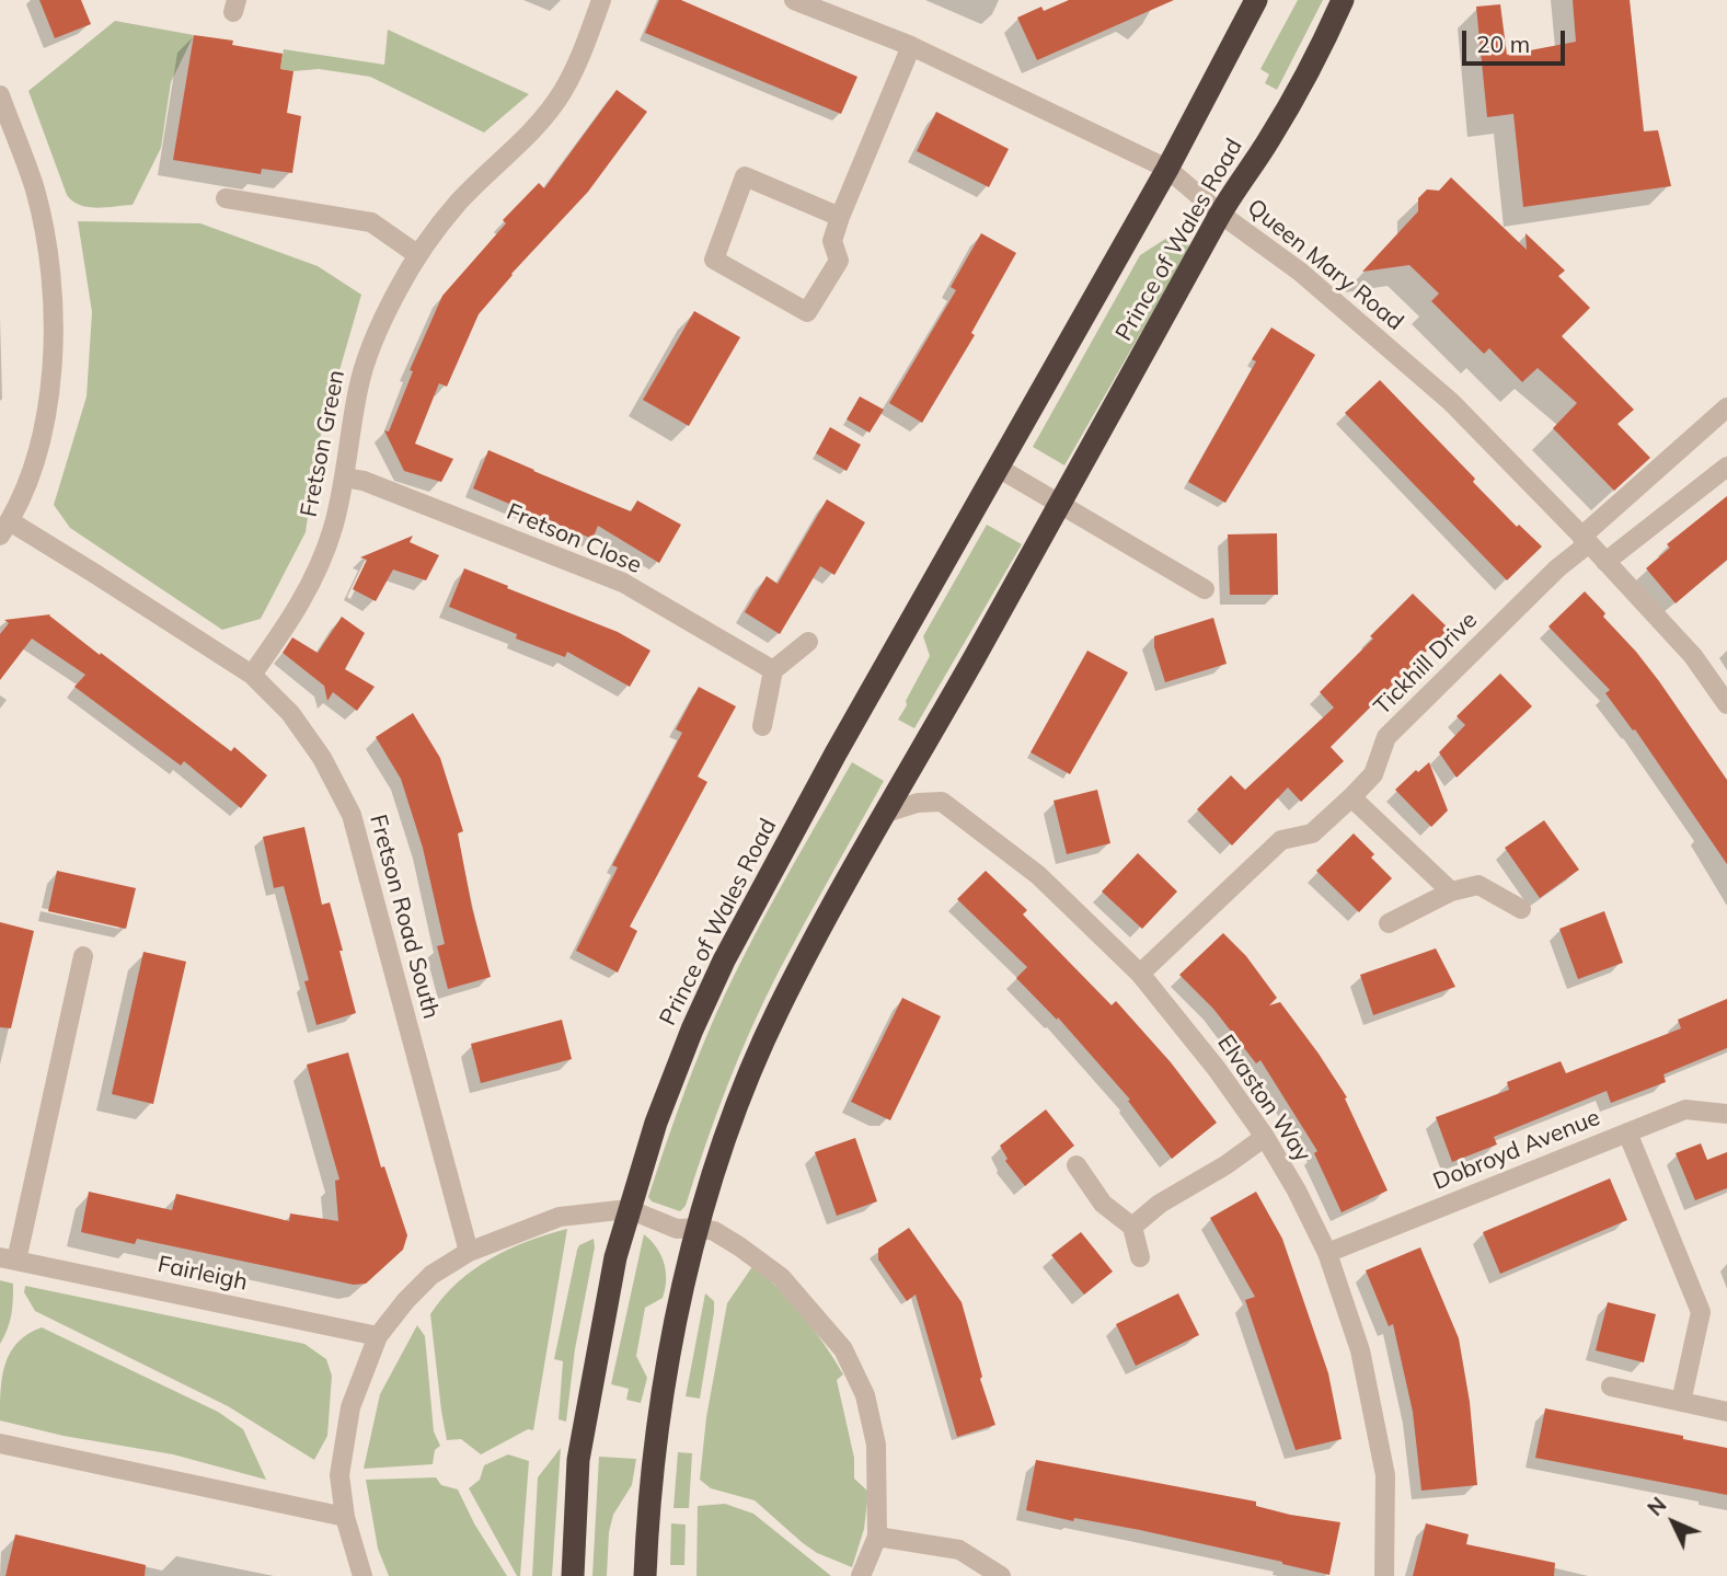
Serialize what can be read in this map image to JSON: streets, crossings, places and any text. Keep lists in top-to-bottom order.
{
  "streets": {
    "highway": ["Prince of Wales Road"],
    "street": [
      "Queen Mary Road",
      "Fretson Green",
      "Fretson Close",
      "Tickhill Drive",
      "Fretson Road South",
      "Elvaston Way",
      "Dobroyd Avenue",
      "Fairleigh"
    ]
  },
  "crossings": [
    ["Prince of Wales Road", "Queen Mary Road"],
    ["Prince of Wales Road", "Elvaston Way"],
    ["Queen Mary Road", "Tickhill Drive"],
    ["Fretson Green", "Fretson Close"],
    ["Fretson Green", "Fretson Road South"],
    ["Tickhill Drive", "Elvaston Way"],
    ["Elvaston Way", "Dobroyd Avenue"]
  ],
  "scale_bar": "20 m",
  "north": "top left"
}
